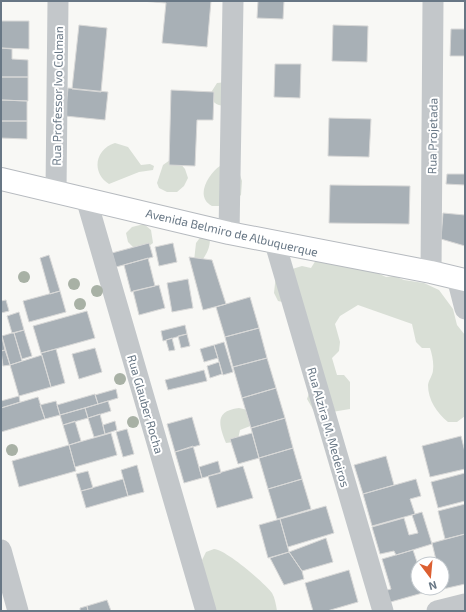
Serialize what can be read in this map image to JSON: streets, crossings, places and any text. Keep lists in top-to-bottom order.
{
  "streets": {
    "main road": ["Avenida Belmiro de Albuquerque"],
    "street": [
      "Rua Professor Ivo Colman",
      "Rua Projetada",
      "Rua Glauber Rocha",
      "Rua Alzira M. Medeiros"
    ]
  },
  "crossings": [
    ["Rua Professor Ivo Colman", "Avenida Belmiro de Albuquerque"],
    ["Rua Projetada", "Avenida Belmiro de Albuquerque"],
    ["Avenida Belmiro de Albuquerque", "Rua Glauber Rocha"],
    ["Avenida Belmiro de Albuquerque", "Rua Alzira M. Medeiros"]
  ],
  "north": "bottom"
}
